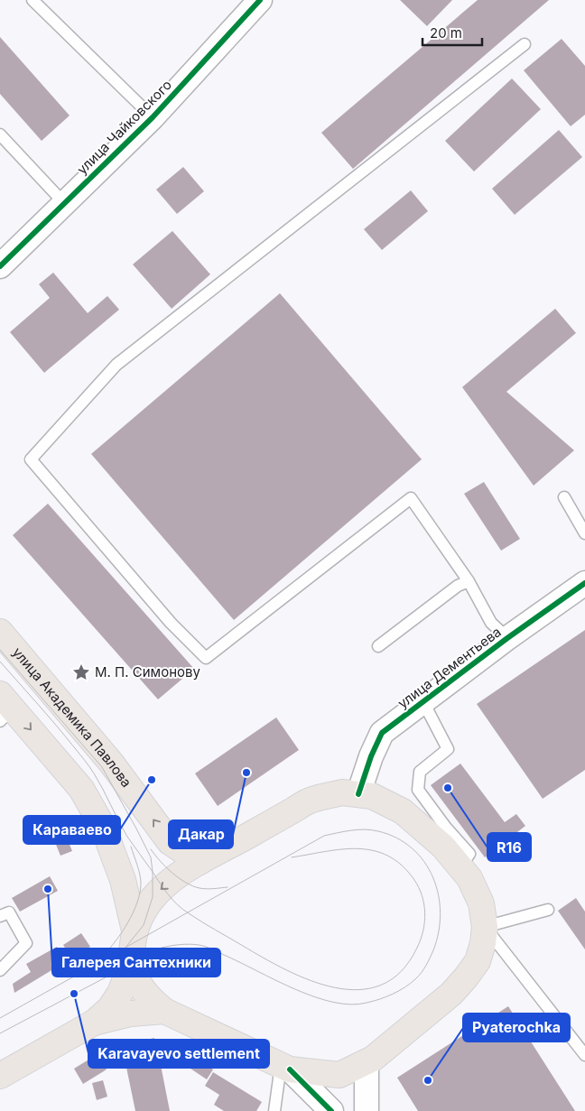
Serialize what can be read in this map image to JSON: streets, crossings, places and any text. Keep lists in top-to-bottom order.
{
  "streets": {
    "main road": ["улица Академика Павлова"],
    "street": ["улица Чайковского", "улица Дементьева"]
  },
  "places": {
    "place": ["М. П. Симонову"],
    "other": [
      "Дакар",
      "Караваево",
      "R16",
      "Галерея Сантехники",
      "Karavayevo settlement",
      "Pyaterochka"
    ]
  },
  "scale_bar": "20 m"
}
